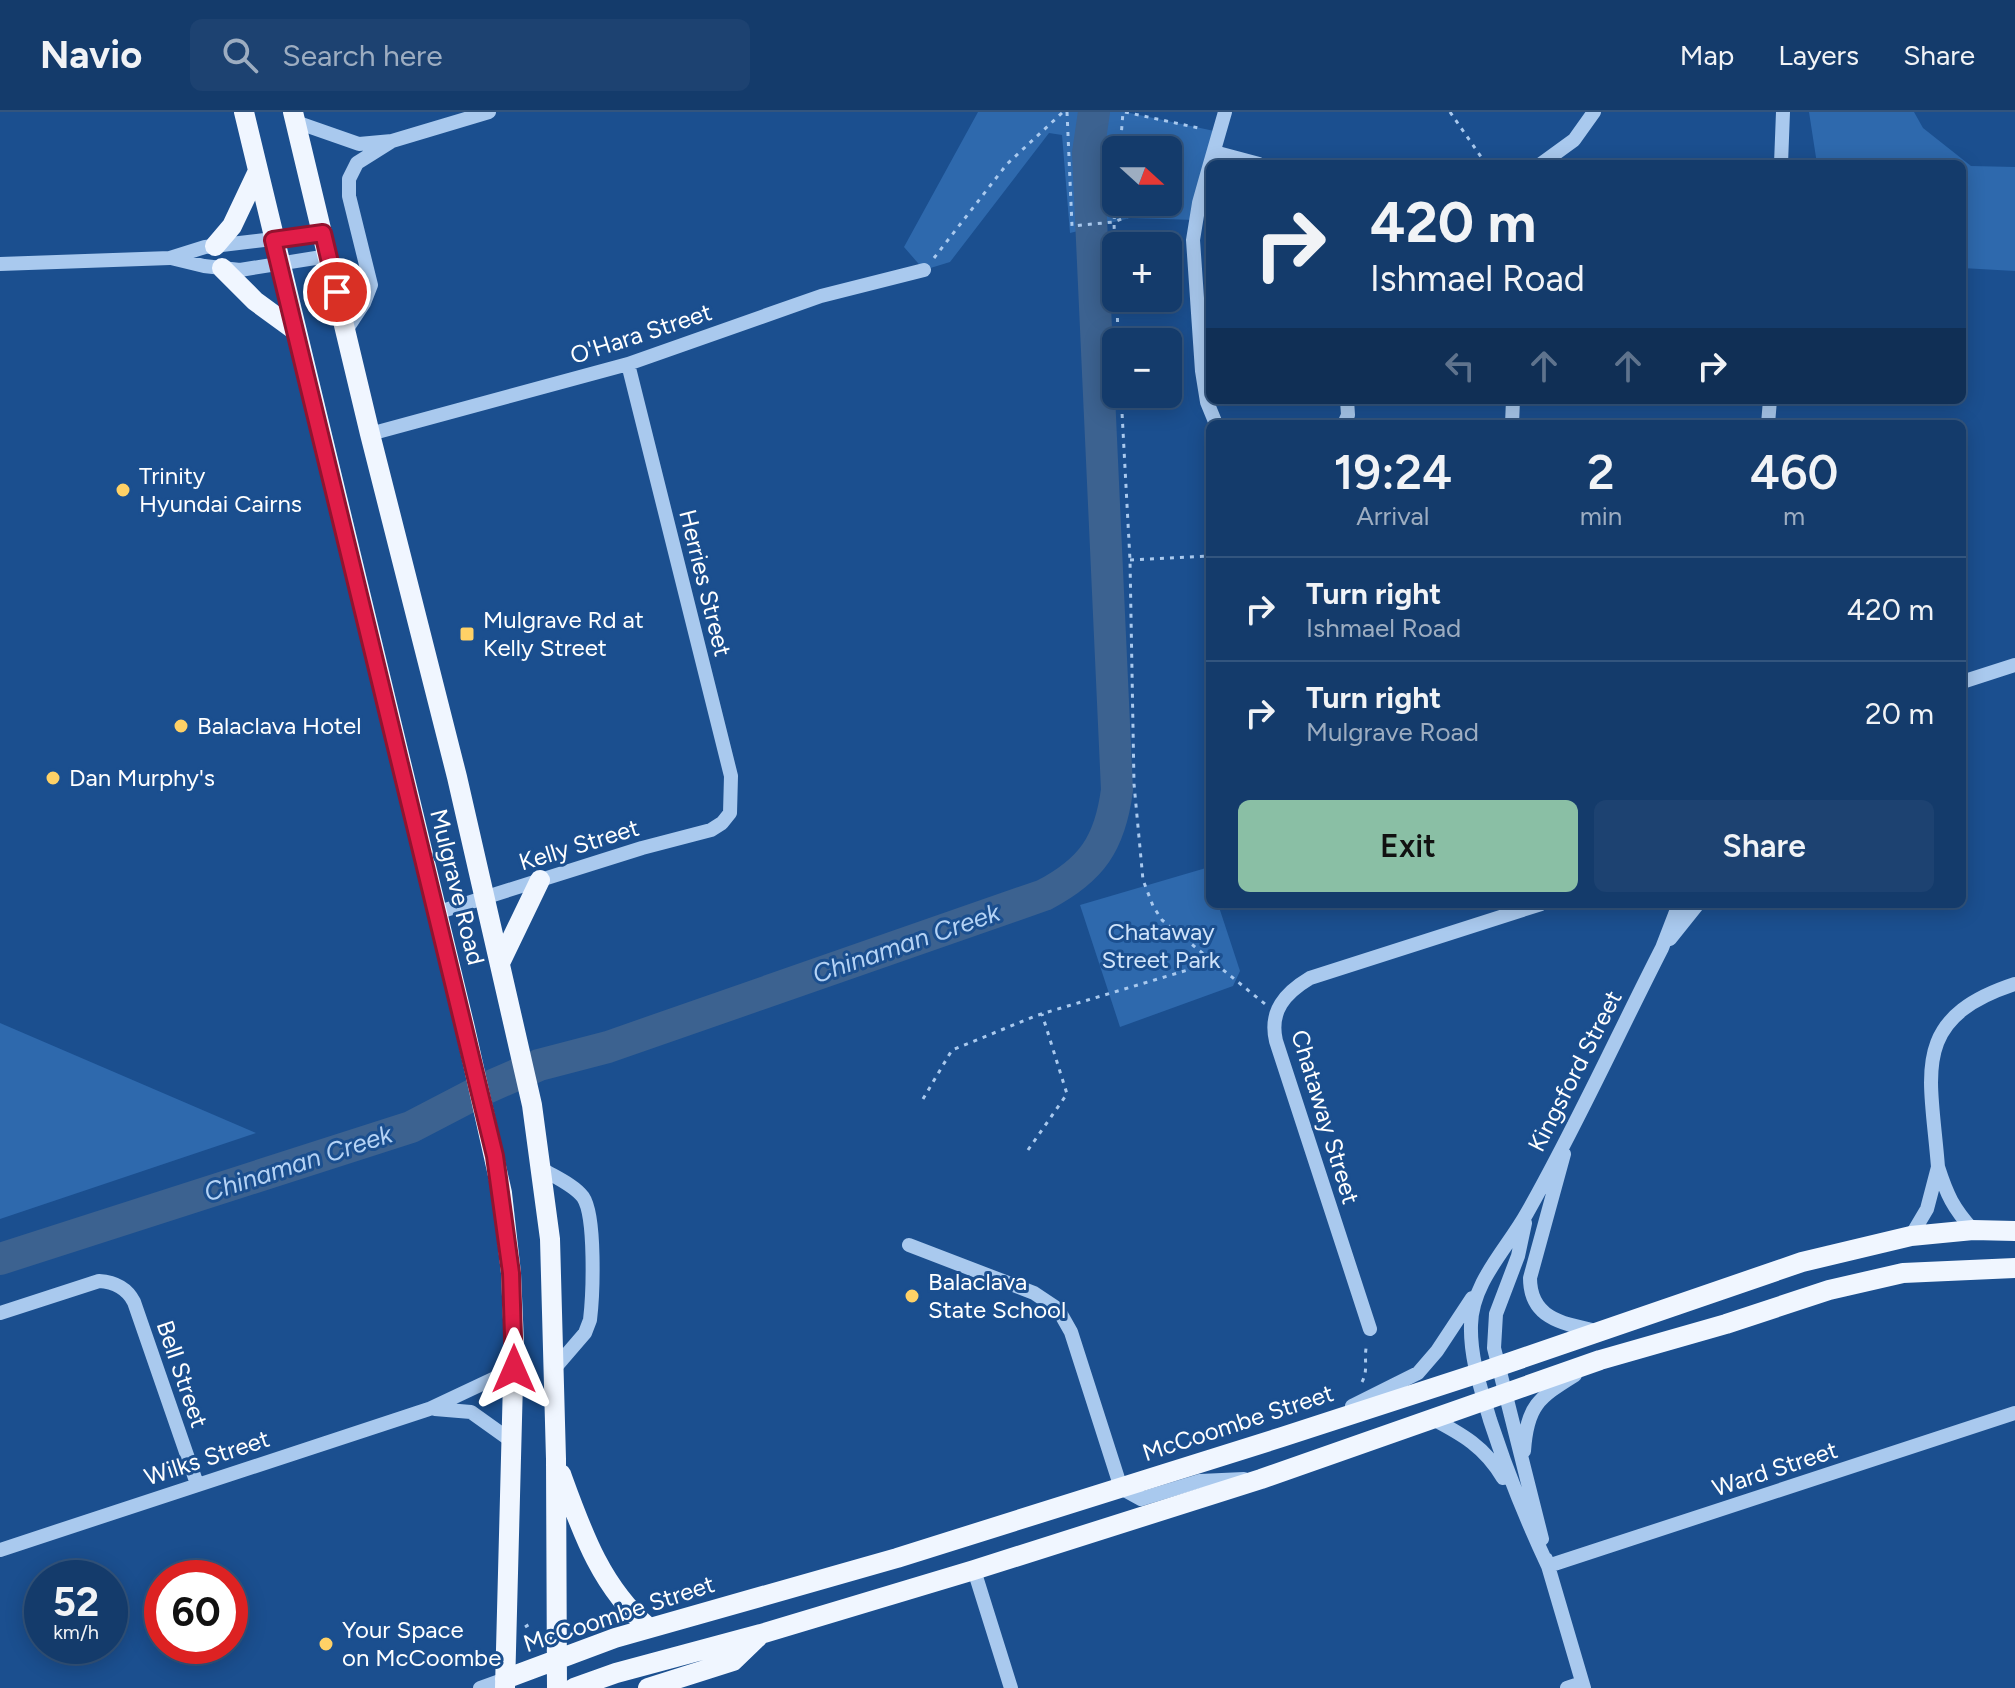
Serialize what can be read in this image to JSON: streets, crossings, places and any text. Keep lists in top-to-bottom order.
{
  "streets": {
    "main road": ["Mulgrave Road", "McCoombe Street"],
    "street": [
      "O'Hara Street",
      "Herries Street",
      "Kelly Street",
      "Kingsford Street",
      "Chataway Street",
      "Bell Street",
      "Wilks Street",
      "Ward Street"
    ]
  },
  "crossings": [
    ["O'Hara Street", "Herries Street"],
    ["O'Hara Street", "Mulgrave Road"],
    ["Herries Street", "Kelly Street"],
    ["Kelly Street", "Mulgrave Road"],
    ["Mulgrave Road", "McCoombe Street"],
    ["Mulgrave Road", "Wilks Street"],
    ["Kingsford Street", "McCoombe Street"],
    ["Kingsford Street", "Ward Street"],
    ["Bell Street", "Wilks Street"]
  ],
  "water": ["Chinaman Creek"],
  "parks": ["Chataway Street Park"],
  "places": {
    "other": [
      "Trinity Hyundai Cairns",
      "Balaclava Hotel",
      "Dan Murphy's",
      "Balaclava State School",
      "Your Space on McCoombe"
    ],
    "transit": ["Mulgrave Rd at Kelly Street"]
  },
  "north": "right",
  "page": {
    "header": "Navio",
    "search": "Search here",
    "nav": ["Map", "Layers", "Share"],
    "map_buttons": ["+", "−"],
    "turn": ["420 m", "Ishmael Road"],
    "eta": [
      "19:24",
      "Arrival",
      "2",
      "min",
      "460",
      "m"
    ],
    "list": [
      {
        "name": "Turn right",
        "note": "Ishmael Road",
        "value": "420 m"
      },
      {
        "name": "Turn right",
        "note": "Mulgrave Road",
        "value": "20 m"
      }
    ],
    "buttons": ["Exit", "Share"],
    "speed": "52 km/h",
    "limit": "60"
  }
}
